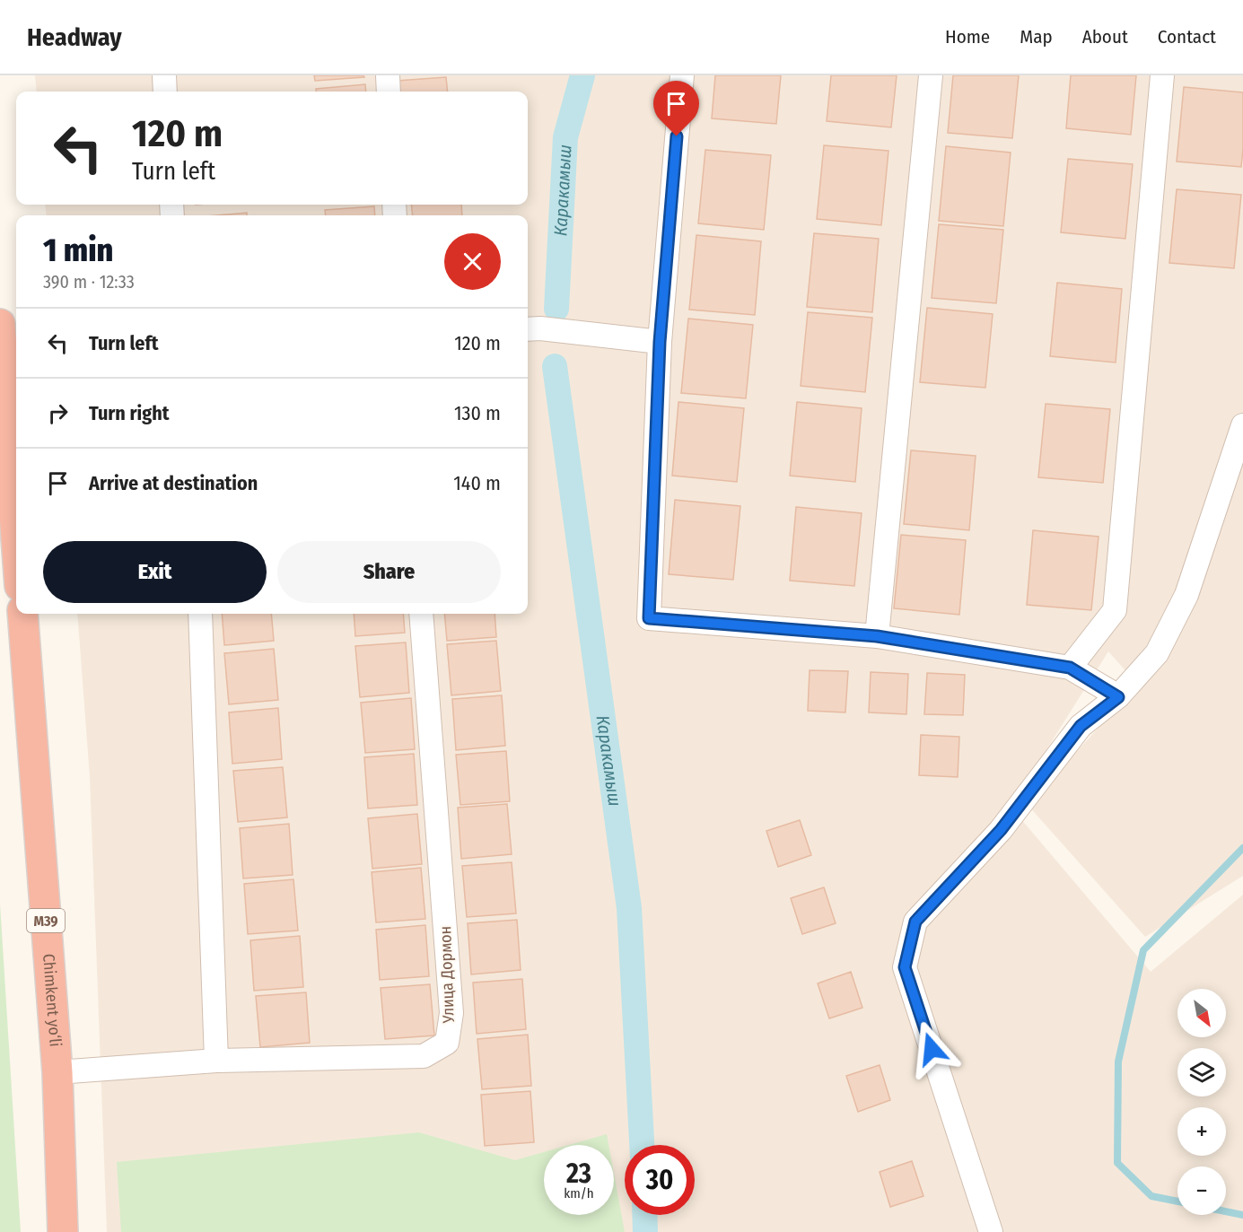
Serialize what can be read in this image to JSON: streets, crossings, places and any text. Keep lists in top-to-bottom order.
{
  "streets": {
    "highway": ["M39", "Chimkent yo‘li"],
    "street": ["Улица Дормон"]
  },
  "crossings": [
    ["Улица Дормон", "Chimkent yo‘li"]
  ],
  "water": ["Каракамыш"],
  "north": "bottom right",
  "page": {
    "header": "Headway",
    "nav": [
      "Home",
      "Map",
      "About",
      "Contact"
    ],
    "turn": ["120 m", "Turn left"],
    "heading": ["1 min", "390 m · 12:33"],
    "list": [
      {
        "name": "Turn left",
        "value": "120 m"
      },
      {
        "name": "Turn right",
        "value": "130 m"
      },
      {
        "name": "Arrive at destination",
        "value": "140 m"
      }
    ],
    "buttons": ["Exit", "Share"],
    "map_buttons": ["+", "−"],
    "speed": "23 km/h",
    "limit": "30"
  }
}
